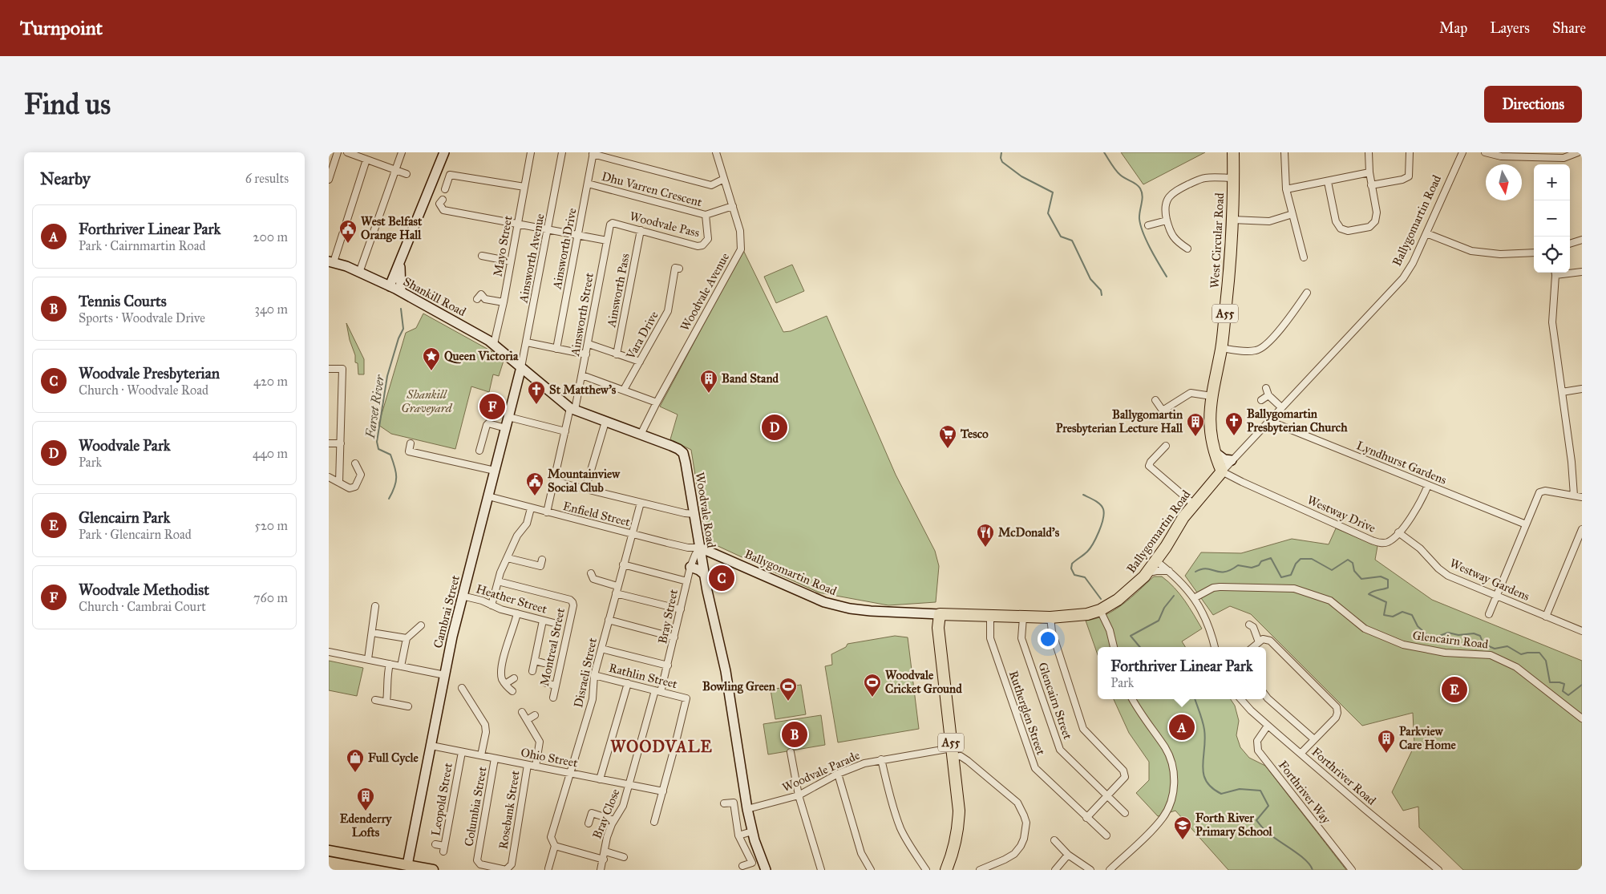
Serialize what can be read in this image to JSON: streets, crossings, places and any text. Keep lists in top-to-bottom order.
{
  "streets": {
    "highway": ["Ballygomartin Road", "West Circular Road", "A55"],
    "street": [
      "Dhu Varren Crescent",
      "Woodvale Pass",
      "Mayo Street",
      "Ainsworth Drive",
      "Ainsworth Avenue",
      "Ainsworth Pass",
      "Woodvale Avenue",
      "Shankill Road",
      "Ainsworth Street",
      "Vara Drive",
      "Lyndhurst Gardens",
      "Woodvale Road",
      "Enfield Street",
      "Westway Drive",
      "Westway Gardens",
      "Heather Street",
      "Cambrai Street",
      "Bray Street",
      "Glencairn Road",
      "Montreal Street",
      "Disraeli Street",
      "Rathlin Street",
      "Glencairn Street",
      "Rutherglen Street",
      "Ohio Street",
      "Woodvale Parade",
      "Forthriver Road",
      "Forthriver Way",
      "Leopold Street",
      "Columbia Street",
      "Rosebank Street",
      "Bray Close"
    ]
  },
  "crossings": [
    ["Dhu Varren Crescent", "Woodvale Pass"],
    ["Dhu Varren Crescent", "Ainsworth Drive"],
    ["Dhu Varren Crescent", "Woodvale Avenue"],
    ["Ballygomartin Road", "West Circular Road"],
    ["Ballygomartin Road", "A55"],
    ["Ballygomartin Road", "Lyndhurst Gardens"],
    ["Ballygomartin Road", "Woodvale Road"],
    ["Ballygomartin Road", "Enfield Street"],
    ["Ballygomartin Road", "Westway Drive"],
    ["Ballygomartin Road", "Bray Street"],
    ["Ballygomartin Road", "Glencairn Street"],
    ["Ballygomartin Road", "Rutherglen Street"],
    ["Woodvale Pass", "Ainsworth Pass"],
    ["Woodvale Pass", "Ainsworth Street"],
    ["West Circular Road", "Westway Drive"],
    ["Mayo Street", "Shankill Road"],
    ["Ainsworth Avenue", "Shankill Road"],
    ["Ainsworth Avenue", "Woodvale Road"],
    ["Ainsworth Avenue", "Cambrai Street"],
    ["Woodvale Avenue", "Woodvale Road"],
    ["Shankill Road", "Woodvale Road"],
    ["Shankill Road", "Cambrai Street"],
    ["A55", "Woodvale Parade"],
    ["Ainsworth Street", "Woodvale Road"],
    ["Ainsworth Street", "Enfield Street"],
    ["Lyndhurst Gardens", "Westway Drive"],
    ["Woodvale Road", "Enfield Street"],
    ["Woodvale Road", "Cambrai Street"],
    ["Woodvale Road", "Bray Street"],
    ["Woodvale Road", "Woodvale Parade"],
    ["Enfield Street", "Cambrai Street"],
    ["Enfield Street", "Bray Street"],
    ["Enfield Street", "Disraeli Street"],
    ["Westway Drive", "Westway Gardens"],
    ["Heather Street", "Cambrai Street"],
    ["Cambrai Street", "Ohio Street"],
    ["Bray Street", "Rathlin Street"],
    ["Bray Street", "Ohio Street"],
    ["Bray Street", "Bray Close"],
    ["Disraeli Street", "Rathlin Street"],
    ["Disraeli Street", "Ohio Street"],
    ["Rathlin Street", "Ohio Street"],
    ["Ohio Street", "Leopold Street"],
    ["Ohio Street", "Columbia Street"],
    ["Ohio Street", "Rosebank Street"],
    ["Ohio Street", "Bray Close"],
    ["Forthriver Road", "Forthriver Way"],
    ["Columbia Street", "Rosebank Street"]
  ],
  "districts": ["WOODVALE"],
  "water": ["Farset River"],
  "parks": ["Shankill Graveyard"],
  "places": {
    "public building": ["West Belfast Orange Hall", "Mountainview Social Club"],
    "place": ["Queen Victoria"],
    "building": [
      "Band Stand",
      "Ballygomartin Presbyterian Lecture Hall",
      "Parkview Care Home",
      "Edenderry Lofts"
    ],
    "church": ["St Matthew’s", "Ballygomartin Presbyterian Church"],
    "supermarket": ["Tesco"],
    "restaurant": ["McDonald's"],
    "sports": ["Woodvale Cricket Ground", "Bowling Green"],
    "shop": ["Full Cycle"],
    "school or university": ["Forth River Primary School"]
  },
  "north": "bottom",
  "page": {
    "header": "Turnpoint",
    "nav": ["Map", "Layers", "Share"],
    "buttons": "Directions",
    "title": "Find us",
    "heading": ["Nearby", "6 results"],
    "map_buttons": ["+", "−"],
    "list": [
      {
        "mark": "A",
        "name": "Forthriver Linear Park",
        "note": "Park · Cairnmartin Road",
        "value": "200 m"
      },
      {
        "mark": "B",
        "name": "Tennis Courts",
        "note": "Sports · Woodvale Drive",
        "value": "340 m"
      },
      {
        "mark": "C",
        "name": "Woodvale Presbyterian",
        "note": "Church · Woodvale Road",
        "value": "420 m"
      },
      {
        "mark": "D",
        "name": "Woodvale Park",
        "note": "Park",
        "value": "440 m"
      },
      {
        "mark": "E",
        "name": "Glencairn Park",
        "note": "Park · Glencairn Road",
        "value": "520 m"
      },
      {
        "mark": "F",
        "name": "Woodvale Methodist",
        "note": "Church · Cambrai Court",
        "value": "760 m"
      }
    ],
    "pins": [
      "F",
      "D",
      "C",
      "E",
      "A",
      "B"
    ],
    "popup": ["Forthriver Linear Park", "Park"]
  }
}
